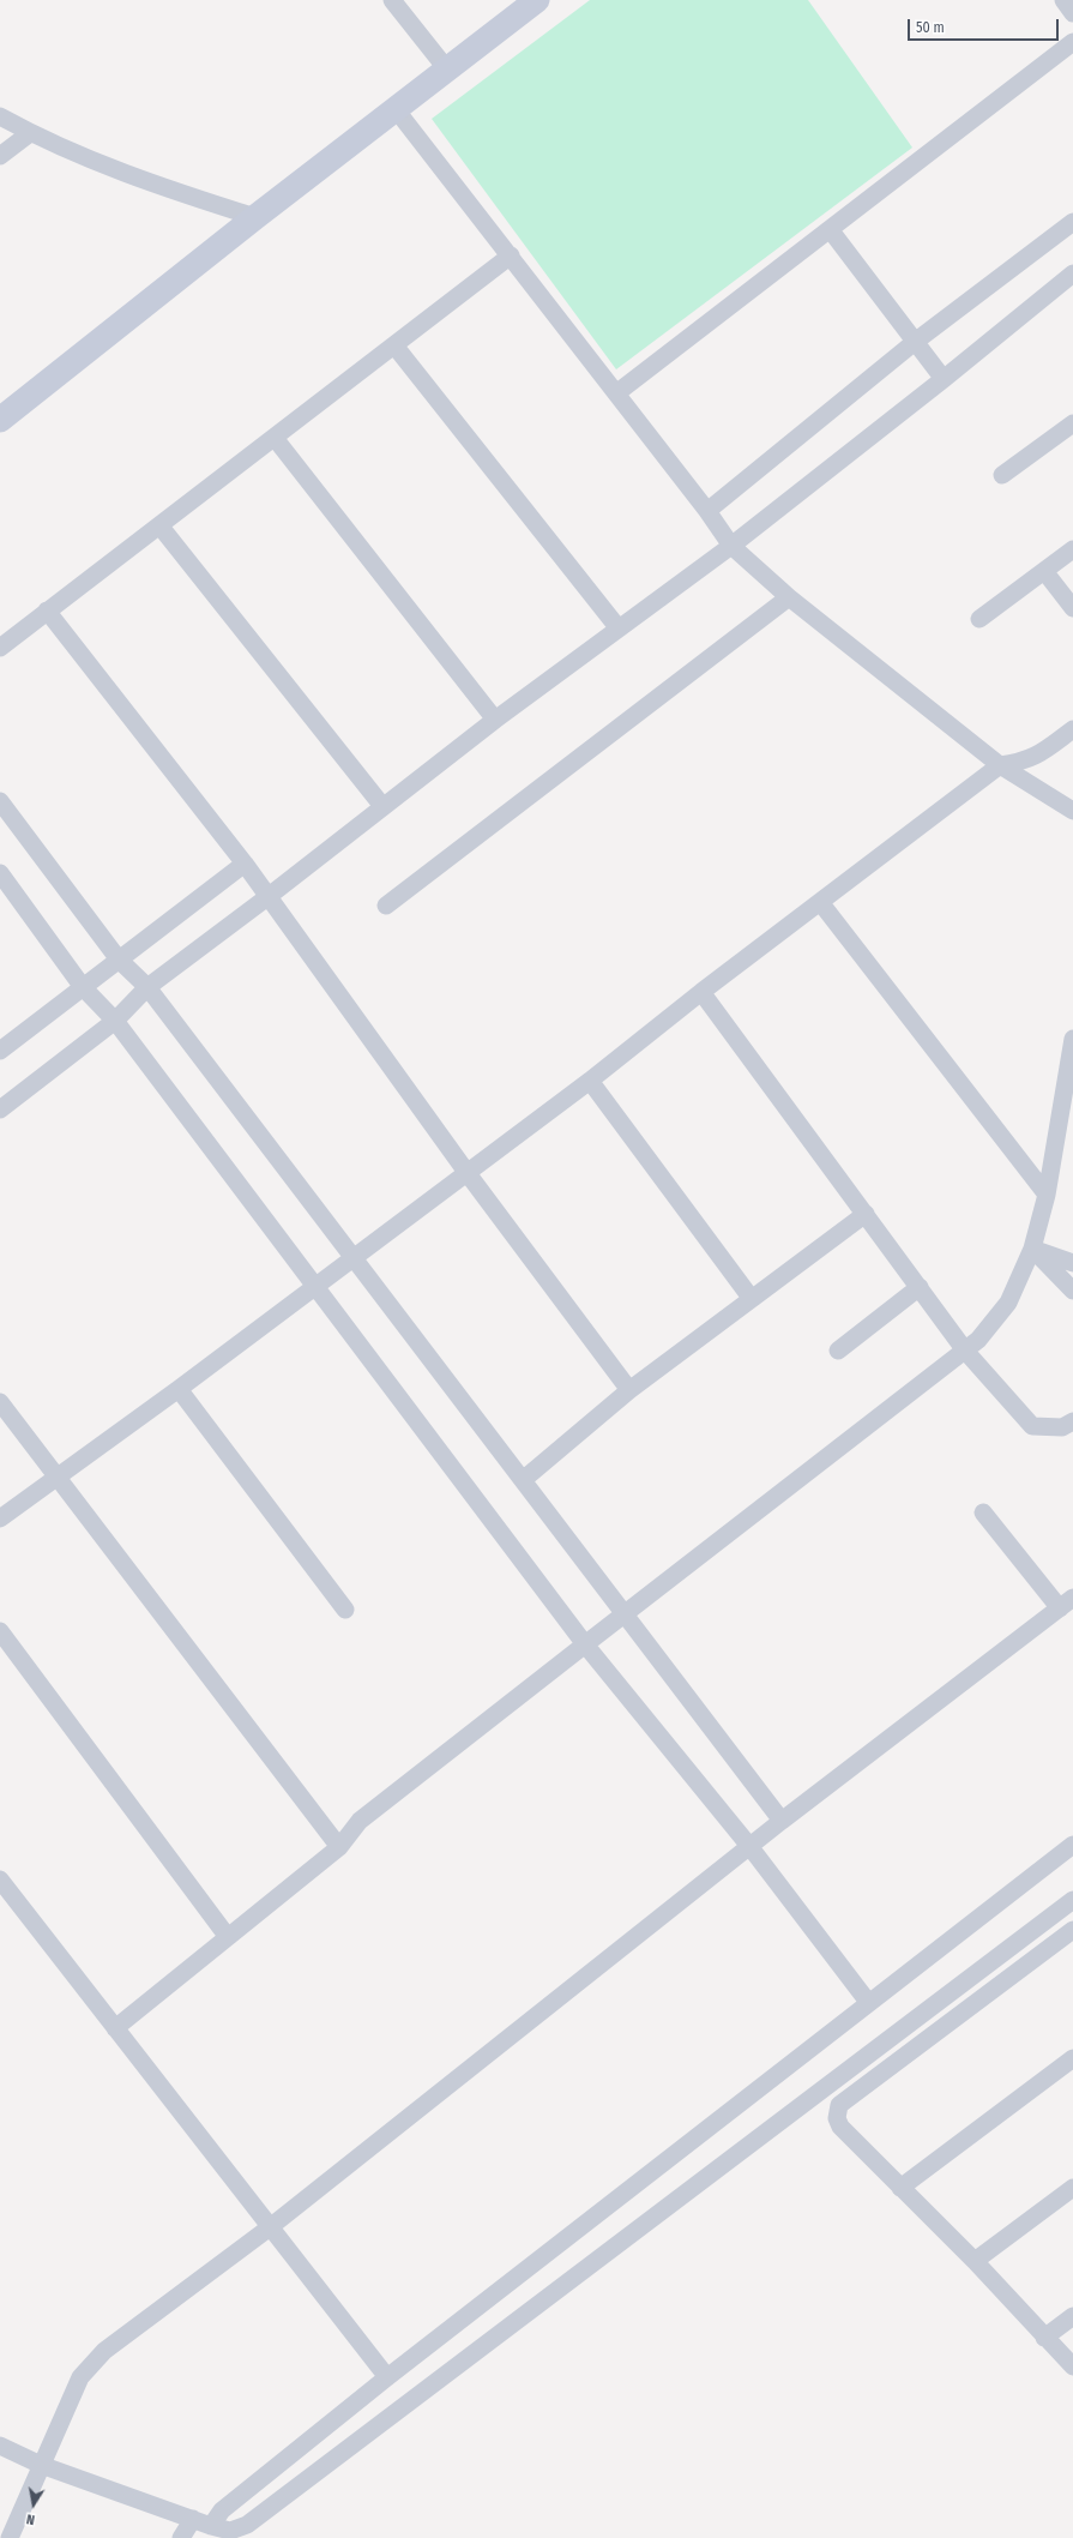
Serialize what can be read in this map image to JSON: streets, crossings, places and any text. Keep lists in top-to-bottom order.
{
  "scale_bar": "50 m",
  "north": "bottom"
}
